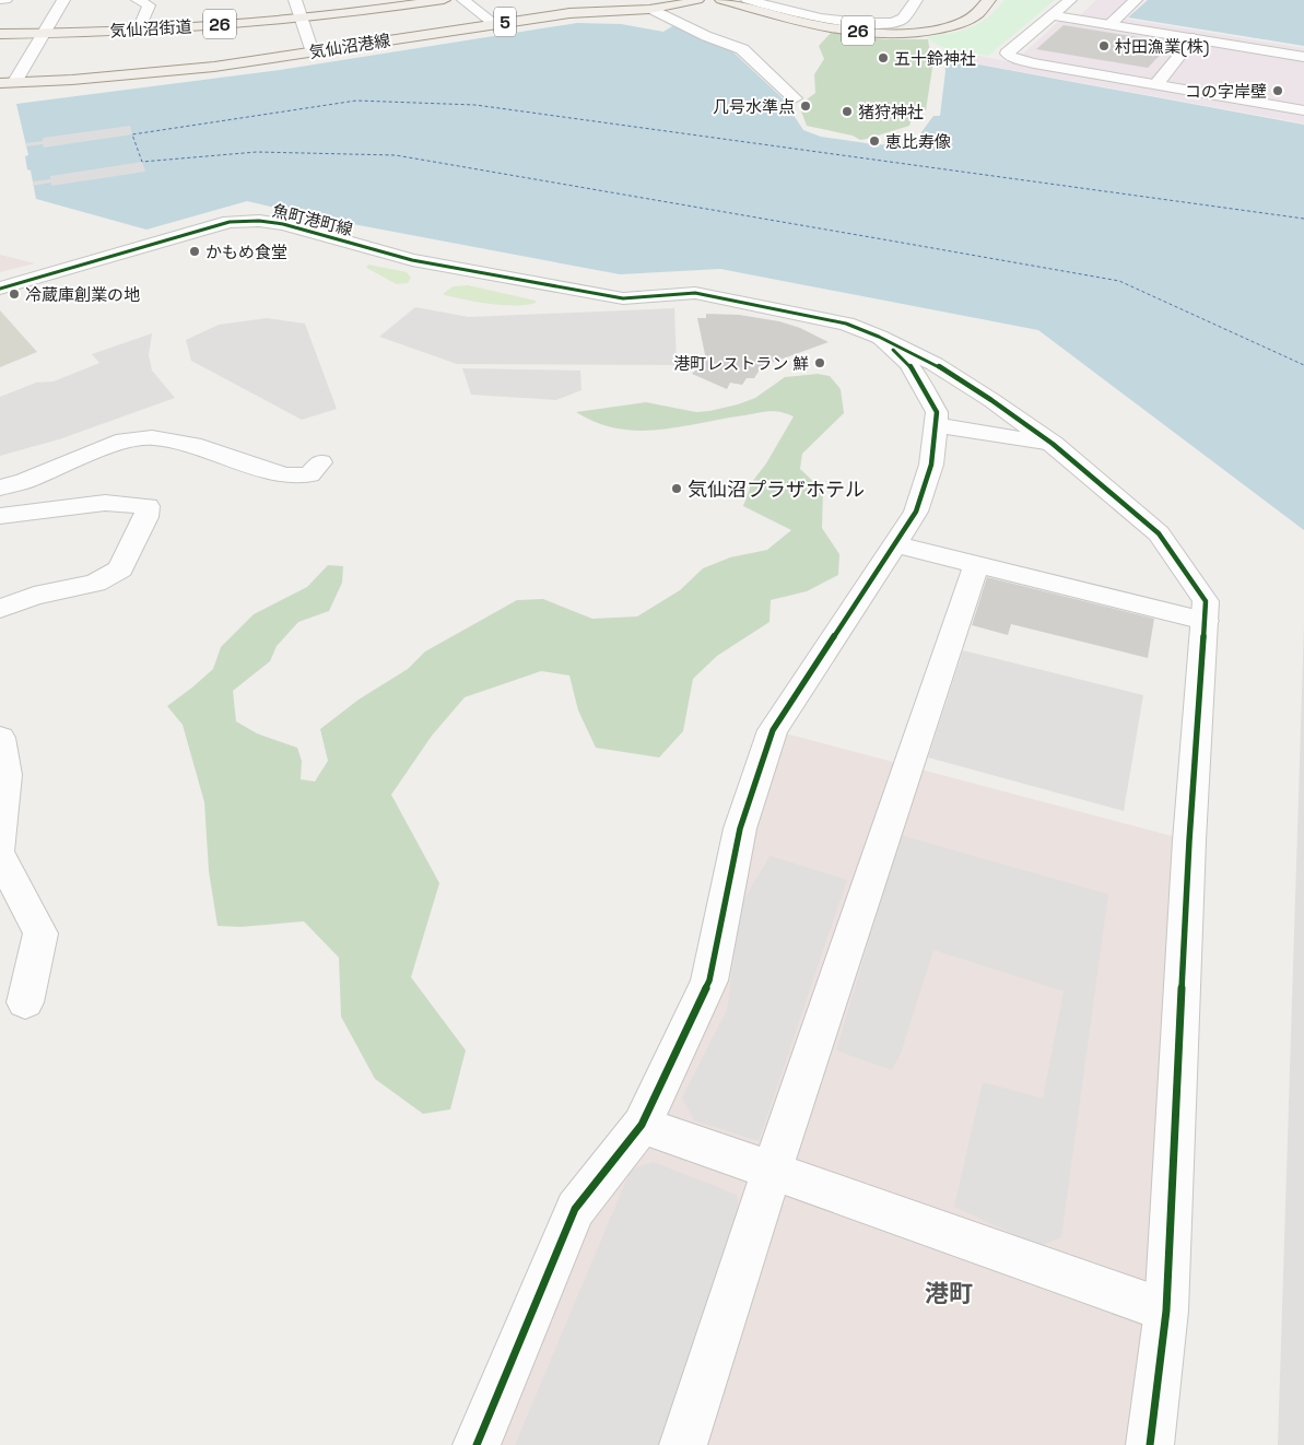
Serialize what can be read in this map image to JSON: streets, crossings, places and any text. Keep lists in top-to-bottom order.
{
  "streets": {
    "main road": [
      "5",
      "26",
      "気仙沼街道",
      "気仙沼港線"
    ],
    "street": ["魚町港町線"]
  },
  "crossings": [
    ["26", "気仙沼街道"]
  ],
  "districts": ["港町"],
  "places": [
    "村田漁業(株)",
    "五十鈴神社",
    "コの字岸壁",
    "几号水準点",
    "猪狩神社",
    "恵比寿像",
    "かもめ食堂",
    "冷蔵庫創業の地",
    "港町レストラン 鮮",
    "気仙沼プラザホテル"
  ]
}
